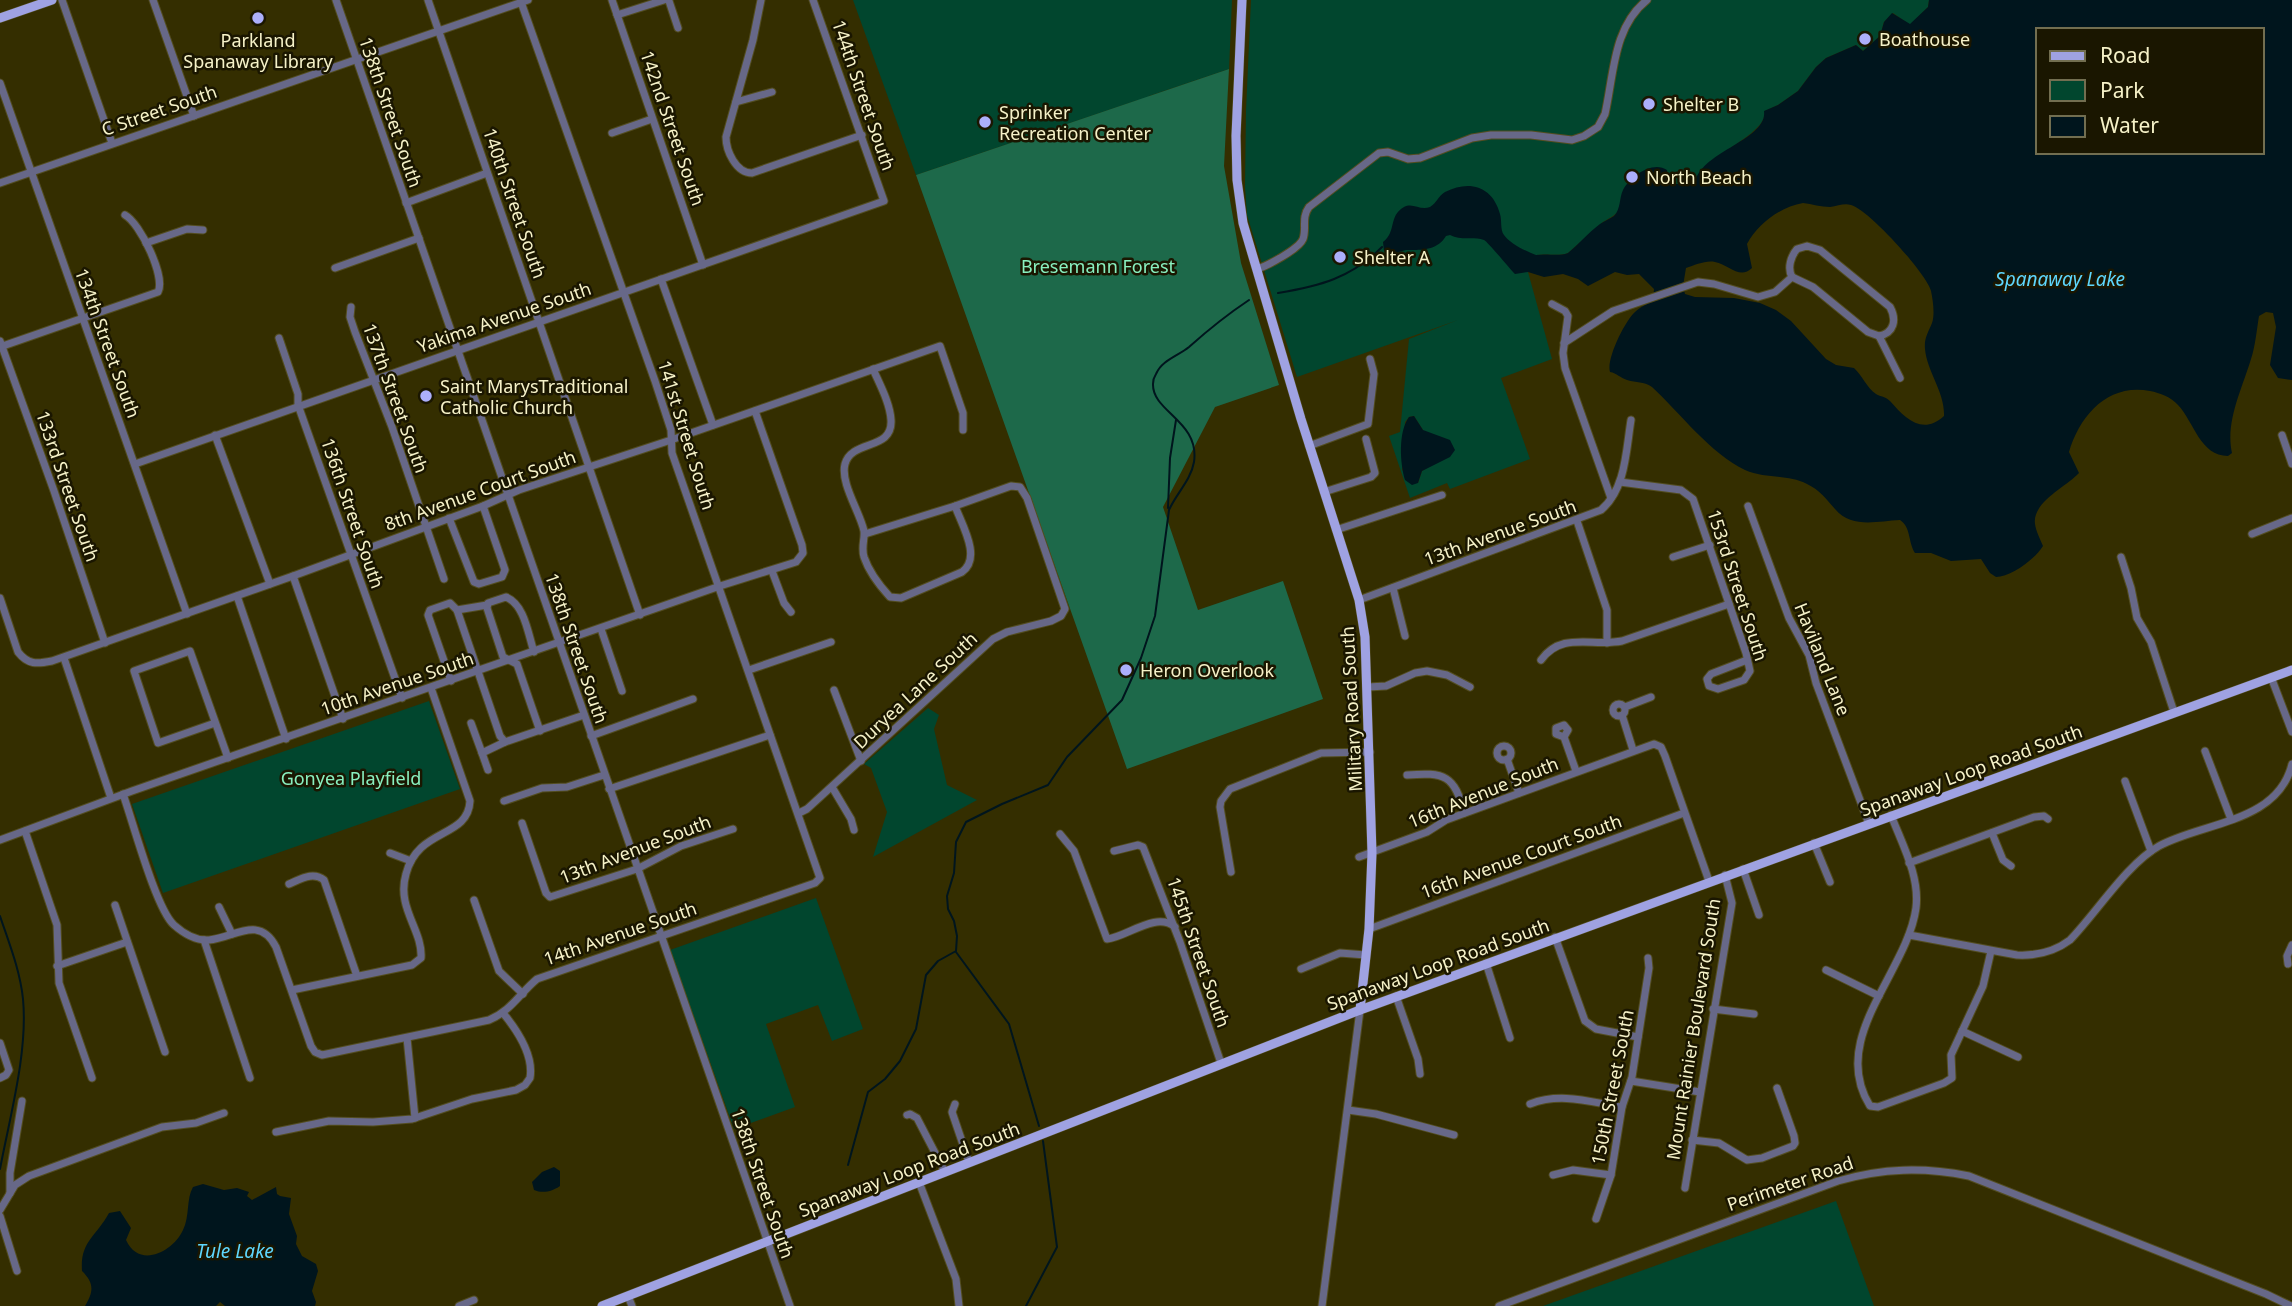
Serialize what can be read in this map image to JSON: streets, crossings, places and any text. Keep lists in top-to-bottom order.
{
  "streets": {
    "main road": ["Military Road South", "Spanaway Loop Road South"],
    "street": [
      "144th Street South",
      "C Street South",
      "138th Street South",
      "142nd Street South",
      "140th Street South",
      "Yakima Avenue South",
      "134th Street South",
      "137th Street South",
      "141st Street South",
      "133rd Street South",
      "8th Avenue Court South",
      "136th Street South",
      "13th Avenue South",
      "153rd Street South",
      "Haviland Lane",
      "10th Avenue South",
      "Duryea Lane South",
      "16th Avenue South",
      "16th Avenue Court South",
      "14th Avenue South",
      "145th Street South",
      "Mount Rainier Boulevard South",
      "150th Street South",
      "Perimeter Road"
    ]
  },
  "crossings": [
    ["144th Street South", "Yakima Avenue South"],
    ["C Street South", "138th Street South"],
    ["C Street South", "140th Street South"],
    ["C Street South", "134th Street South"],
    ["C Street South", "141st Street South"],
    ["138th Street South", "Yakima Avenue South"],
    ["138th Street South", "8th Avenue Court South"],
    ["138th Street South", "13th Avenue South"],
    ["138th Street South", "10th Avenue South"],
    ["138th Street South", "Spanaway Loop Road South"],
    ["138th Street South", "14th Avenue South"],
    ["142nd Street South", "Yakima Avenue South"],
    ["140th Street South", "Yakima Avenue South"],
    ["140th Street South", "8th Avenue Court South"],
    ["140th Street South", "10th Avenue South"],
    ["Yakima Avenue South", "134th Street South"],
    ["Yakima Avenue South", "137th Street South"],
    ["Yakima Avenue South", "141st Street South"],
    ["Yakima Avenue South", "136th Street South"],
    ["134th Street South", "8th Avenue Court South"],
    ["137th Street South", "8th Avenue Court South"],
    ["141st Street South", "8th Avenue Court South"],
    ["141st Street South", "10th Avenue South"],
    ["141st Street South", "Duryea Lane South"],
    ["141st Street South", "14th Avenue South"],
    ["133rd Street South", "8th Avenue Court South"],
    ["8th Avenue Court South", "136th Street South"],
    ["8th Avenue Court South", "10th Avenue South"],
    ["136th Street South", "10th Avenue South"],
    ["13th Avenue South", "153rd Street South"],
    ["13th Avenue South", "Military Road South"],
    ["Haviland Lane", "Spanaway Loop Road South"],
    ["Military Road South", "Spanaway Loop Road South"],
    ["Military Road South", "16th Avenue South"],
    ["Military Road South", "16th Avenue Court South"],
    ["Spanaway Loop Road South", "145th Street South"],
    ["Spanaway Loop Road South", "Mount Rainier Boulevard South"],
    ["16th Avenue South", "16th Avenue Court South"]
  ],
  "water": ["Spanaway Lake", "Tule Lake"],
  "parks": ["Bresemann Forest", "Gonyea Playfield"],
  "places": [
    "Parkland Spanaway Library",
    "Boathouse",
    "Shelter B",
    "Sprinker Recreation Center",
    "North Beach",
    "Shelter A",
    "Saint MarysTraditional Catholic Church",
    "Heron Overlook"
  ],
  "legend": ["Road", "Park", "Water"]
}
